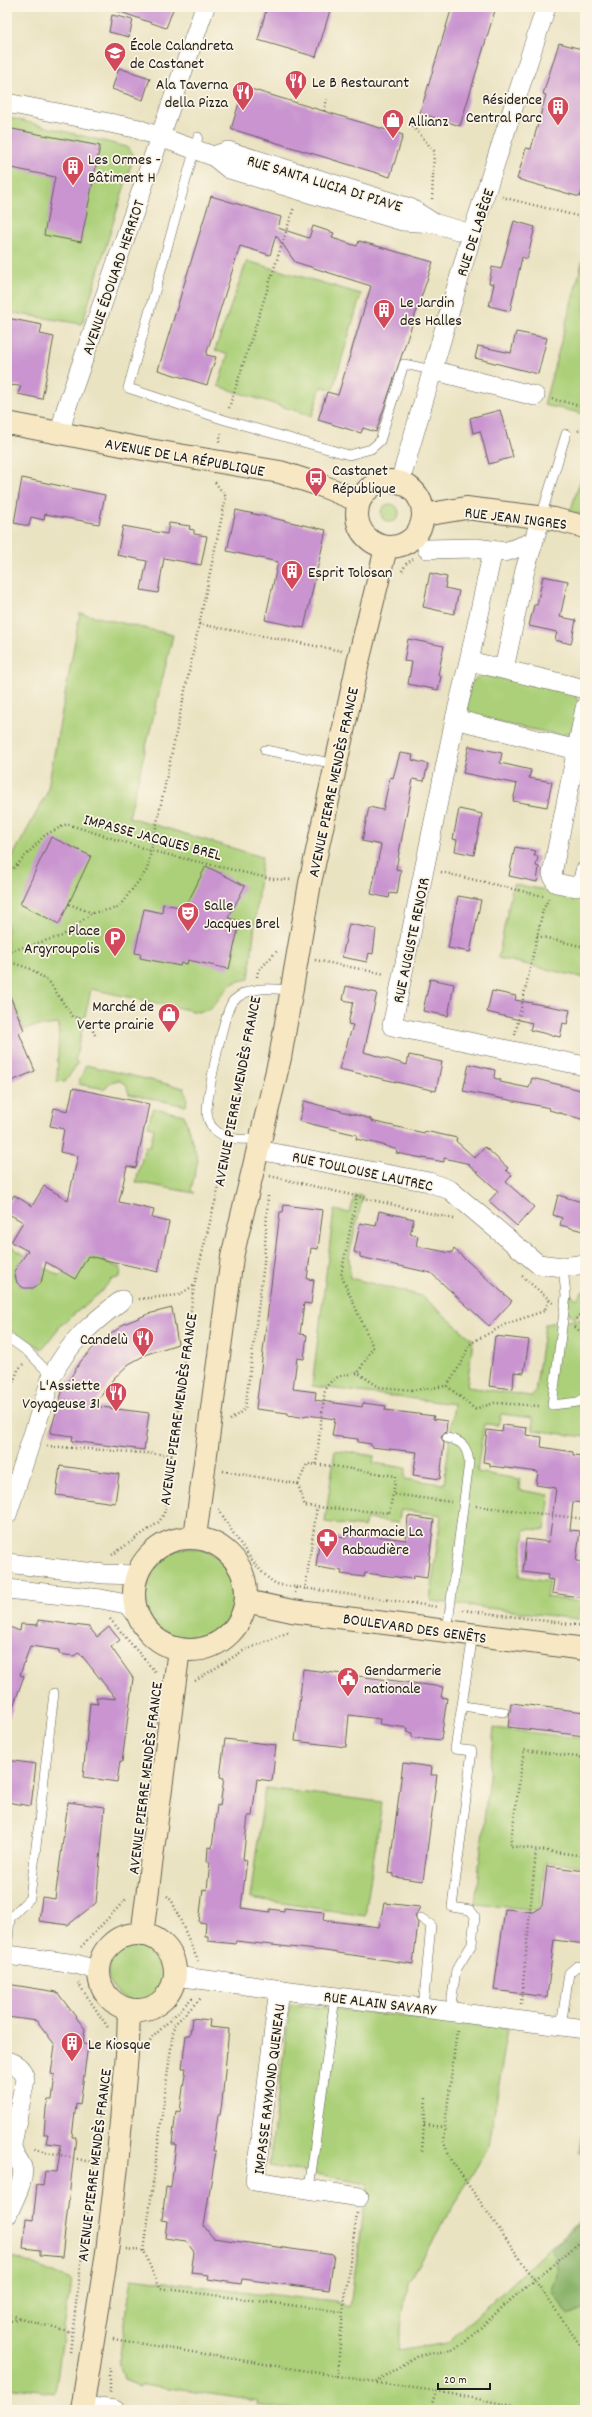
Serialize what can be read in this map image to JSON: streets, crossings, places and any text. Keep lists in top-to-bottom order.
{
  "streets": {
    "street": [
      "RUE SANTA LUCIA DI PIAVE",
      "RUE DE LABÈGE",
      "AVENUE ÉDOUARD HERRIOT",
      "AVENUE DE LA RÉPUBLIQUE",
      "RUE JEAN INGRES",
      "AVENUE PIERRE MENDÈS FRANCE",
      "RUE AUGUSTE RENOIR",
      "RUE TOULOUSE LAUTREC",
      "BOULEVARD DES GENÊTS",
      "RUE ALAIN SAVARY",
      "IMPASSE RAYMOND QUENEAU"
    ],
    "path": ["IMPASSE JACQUES BREL"]
  },
  "crossings": [
    ["RUE SANTA LUCIA DI PIAVE", "RUE DE LABÈGE"],
    ["RUE SANTA LUCIA DI PIAVE", "AVENUE ÉDOUARD HERRIOT"],
    ["RUE DE LABÈGE", "AVENUE DE LA RÉPUBLIQUE"],
    ["RUE DE LABÈGE", "RUE JEAN INGRES"],
    ["RUE DE LABÈGE", "AVENUE PIERRE MENDÈS FRANCE"],
    ["AVENUE ÉDOUARD HERRIOT", "AVENUE DE LA RÉPUBLIQUE"],
    ["AVENUE DE LA RÉPUBLIQUE", "RUE JEAN INGRES"],
    ["AVENUE DE LA RÉPUBLIQUE", "AVENUE PIERRE MENDÈS FRANCE"],
    ["RUE JEAN INGRES", "AVENUE PIERRE MENDÈS FRANCE"],
    ["AVENUE PIERRE MENDÈS FRANCE", "IMPASSE JACQUES BREL"],
    ["AVENUE PIERRE MENDÈS FRANCE", "RUE TOULOUSE LAUTREC"],
    ["AVENUE PIERRE MENDÈS FRANCE", "BOULEVARD DES GENÊTS"],
    ["AVENUE PIERRE MENDÈS FRANCE", "RUE ALAIN SAVARY"],
    ["RUE ALAIN SAVARY", "IMPASSE RAYMOND QUENEAU"]
  ],
  "places": {
    "school or university": ["École Calandreta de Castanet"],
    "restaurant": [
      "Le B Restaurant",
      "Ala Taverna della Pizza",
      "Candelù",
      "L'Assiette Voyageuse 31"
    ],
    "building": [
      "Résidence Central Parc",
      "Les Ormes - Bâtiment H",
      "Le Jardin des Halles",
      "Esprit Tolosan",
      "Le Kiosque"
    ],
    "shop": ["Allianz", "Marché de Verte prairie"],
    "bus stop": ["Castanet République"],
    "theatre": ["Salle Jacques Brel"],
    "parking": ["Place Argyroupolis"],
    "pharmacy": ["Pharmacie La Rabaudière"],
    "public building": ["Gendarmerie nationale"]
  },
  "scale_bar": "20 m"
}
